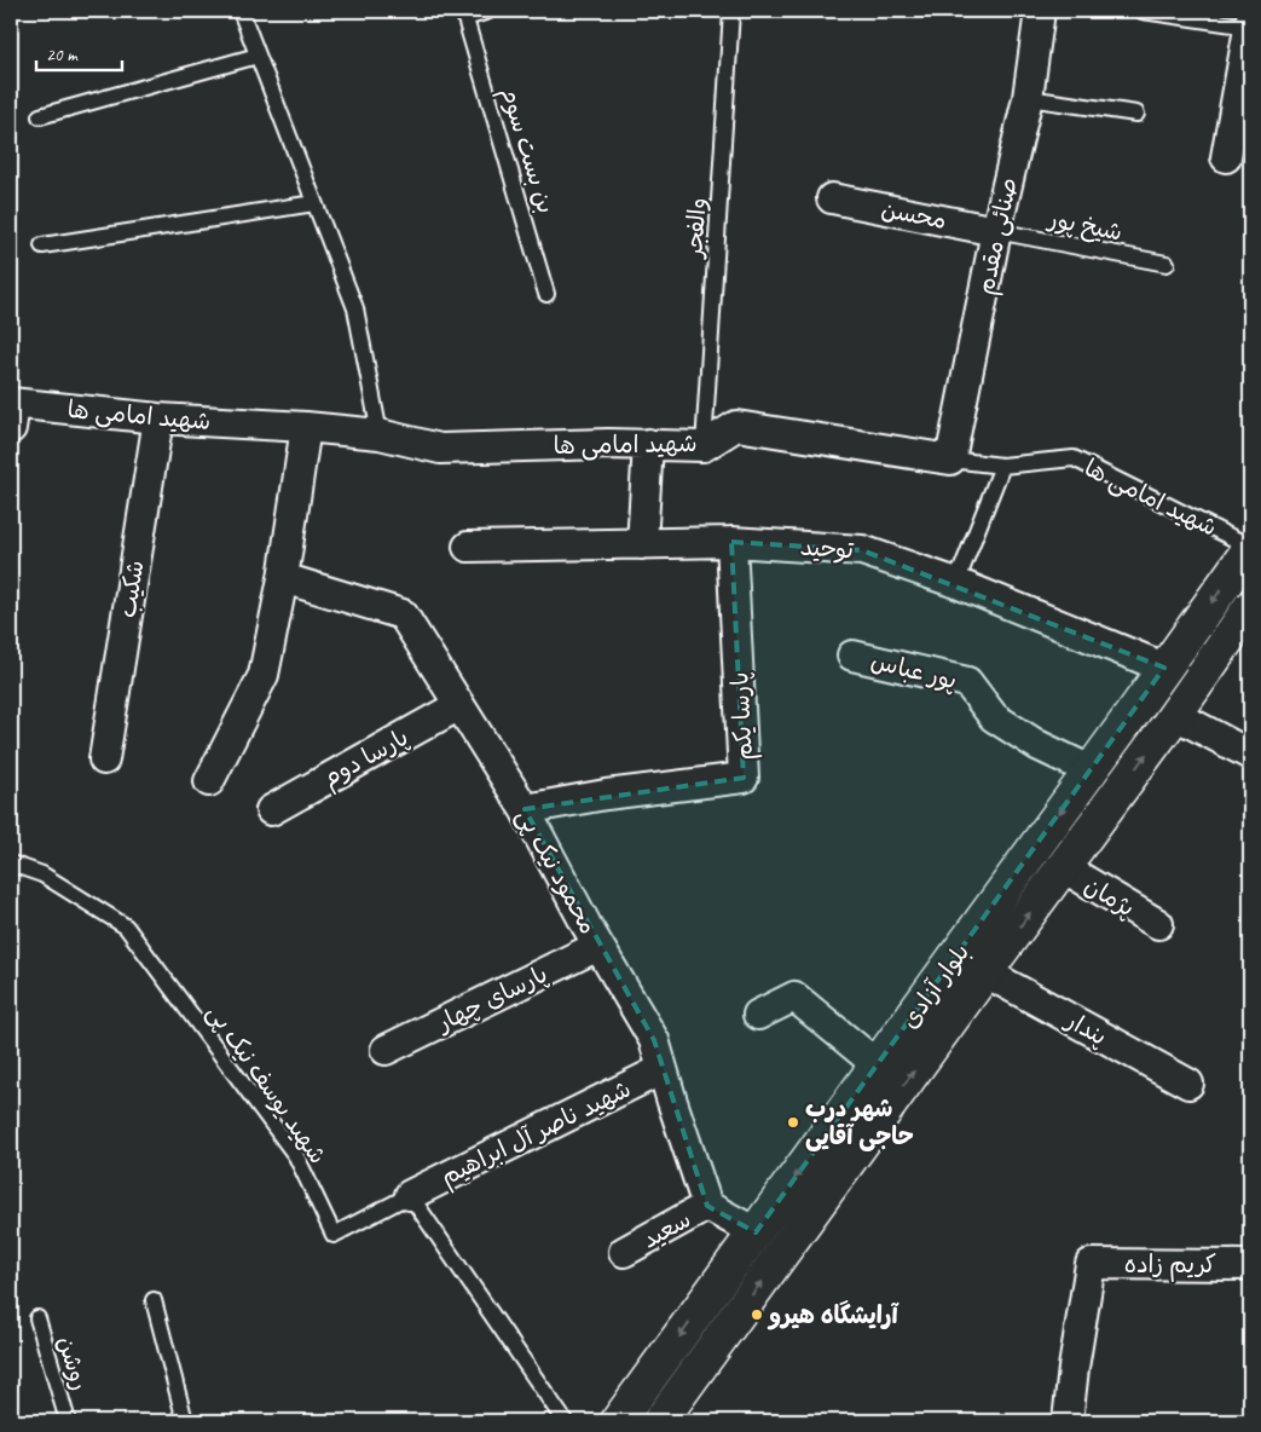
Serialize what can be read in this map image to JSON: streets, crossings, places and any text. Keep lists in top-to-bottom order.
{
  "streets": {
    "main road": ["بلوار آزادی"],
    "street": [
      "محسن",
      "صنائی مقدم",
      "شهید امامی ها",
      "توحید",
      "شکیب",
      "پور عباس",
      "پارسا یکم",
      "پارسا دوم",
      "محمود نیک پی",
      "پژمان",
      "پارسای چهار",
      "پندار",
      "شهید ناصر آل ابراهیم",
      "سعید",
      "کریم زاده"
    ],
    "lane": [
      "بن بست سوم",
      "شیخ پور",
      "والفجر",
      "شهید یوسف نیک پی",
      "روشن"
    ]
  },
  "crossings": [
    ["محسن", "شیخ پور"],
    ["محسن", "صنائی مقدم"],
    ["شیخ پور", "صنائی مقدم"],
    ["والفجر", "شهید امامی ها"],
    ["صنائی مقدم", "شهید امامی ها"],
    ["شهید امامی ها", "شکیب"],
    ["شهید امامی ها", "بلوار آزادی"],
    ["توحید", "پارسا یکم"],
    ["توحید", "بلوار آزادی"],
    ["پور عباس", "بلوار آزادی"],
    ["پارسا یکم", "محمود نیک پی"],
    ["پارسا دوم", "محمود نیک پی"],
    ["محمود نیک پی", "پارسای چهار"],
    ["محمود نیک پی", "شهید ناصر آل ابراهیم"],
    ["محمود نیک پی", "سعید"],
    ["پژمان", "بلوار آزادی"],
    ["بلوار آزادی", "پندار"],
    ["شهید یوسف نیک پی", "شهید ناصر آل ابراهیم"]
  ],
  "places": ["شهر درب حاجی آقایی", "آرایشگاه هیرو"],
  "scale_bar": "20 m"
}
